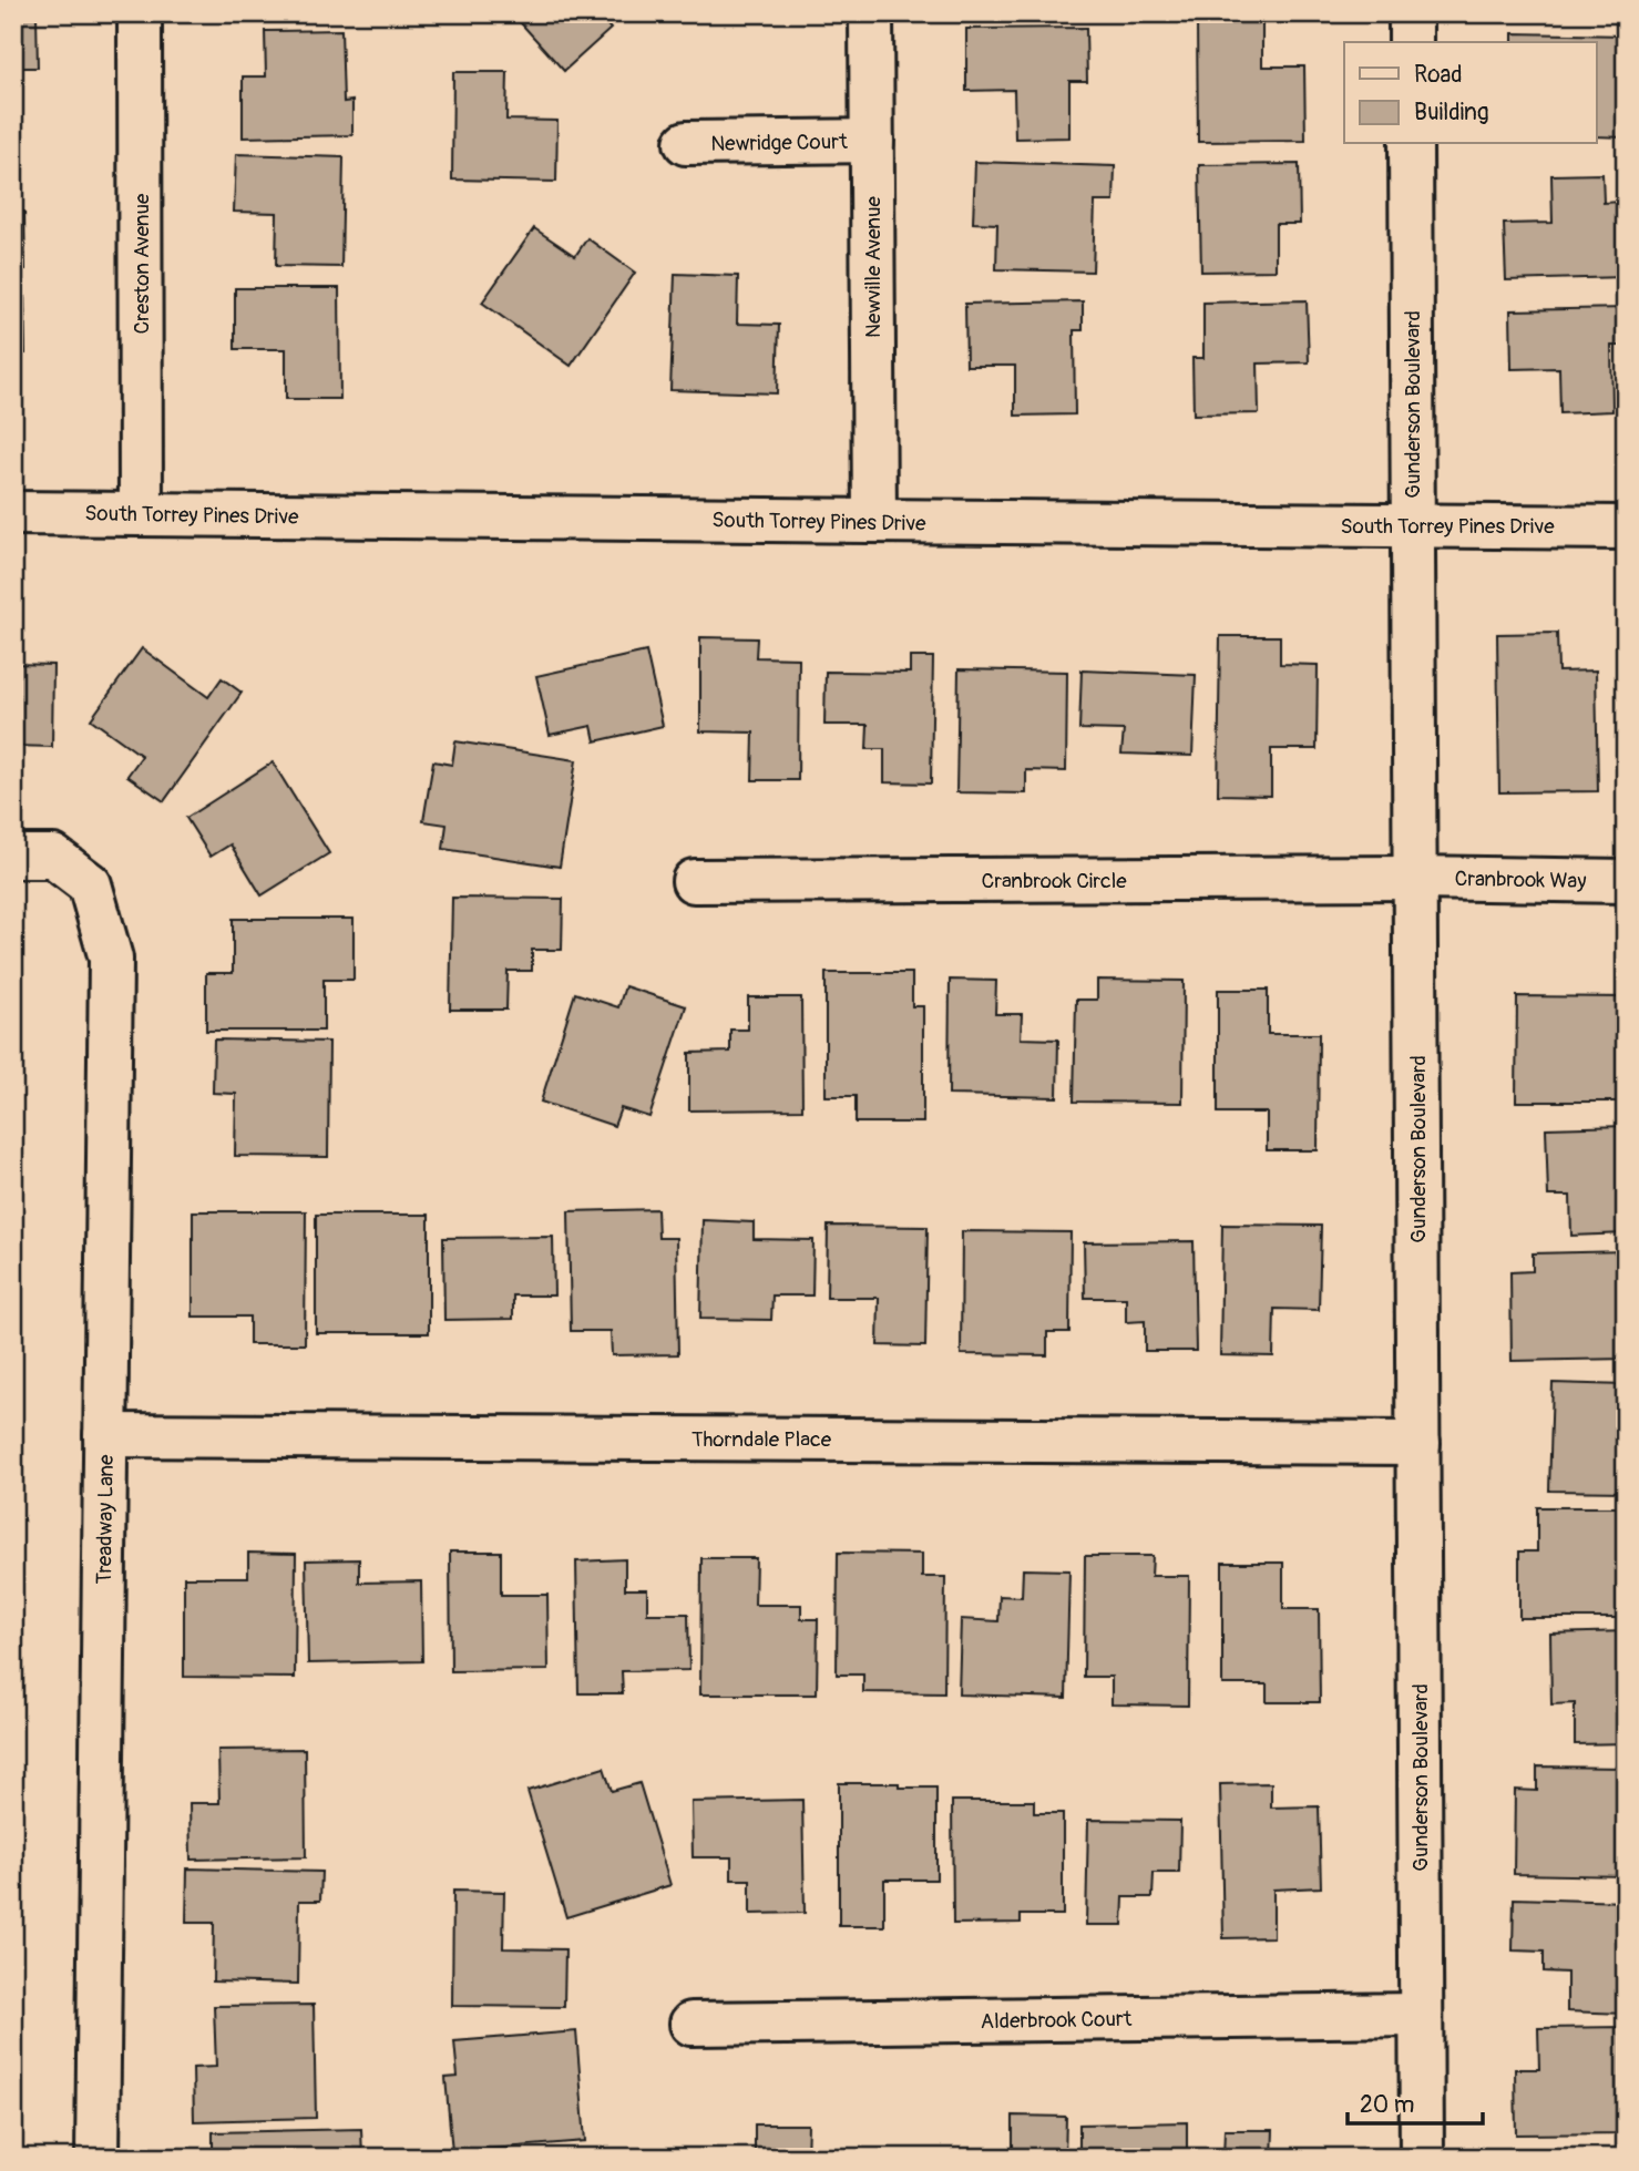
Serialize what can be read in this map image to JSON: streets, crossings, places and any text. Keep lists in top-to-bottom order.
{
  "streets": {
    "street": [
      "Newridge Court",
      "Creston Avenue",
      "Newville Avenue",
      "Gunderson Boulevard",
      "South Torrey Pines Drive",
      "Cranbrook Way",
      "Cranbrook Circle",
      "Thorndale Place",
      "Treadway Lane",
      "Alderbrook Court"
    ]
  },
  "crossings": [
    ["Newridge Court", "Newville Avenue"],
    ["Creston Avenue", "South Torrey Pines Drive"],
    ["Newville Avenue", "South Torrey Pines Drive"],
    ["Gunderson Boulevard", "South Torrey Pines Drive"],
    ["Gunderson Boulevard", "Cranbrook Way"],
    ["Gunderson Boulevard", "Cranbrook Circle"],
    ["Gunderson Boulevard", "Thorndale Place"],
    ["Gunderson Boulevard", "Alderbrook Court"],
    ["Cranbrook Way", "Cranbrook Circle"],
    ["Thorndale Place", "Treadway Lane"]
  ],
  "legend": ["Road", "Building"],
  "scale_bar": "20 m"
}
